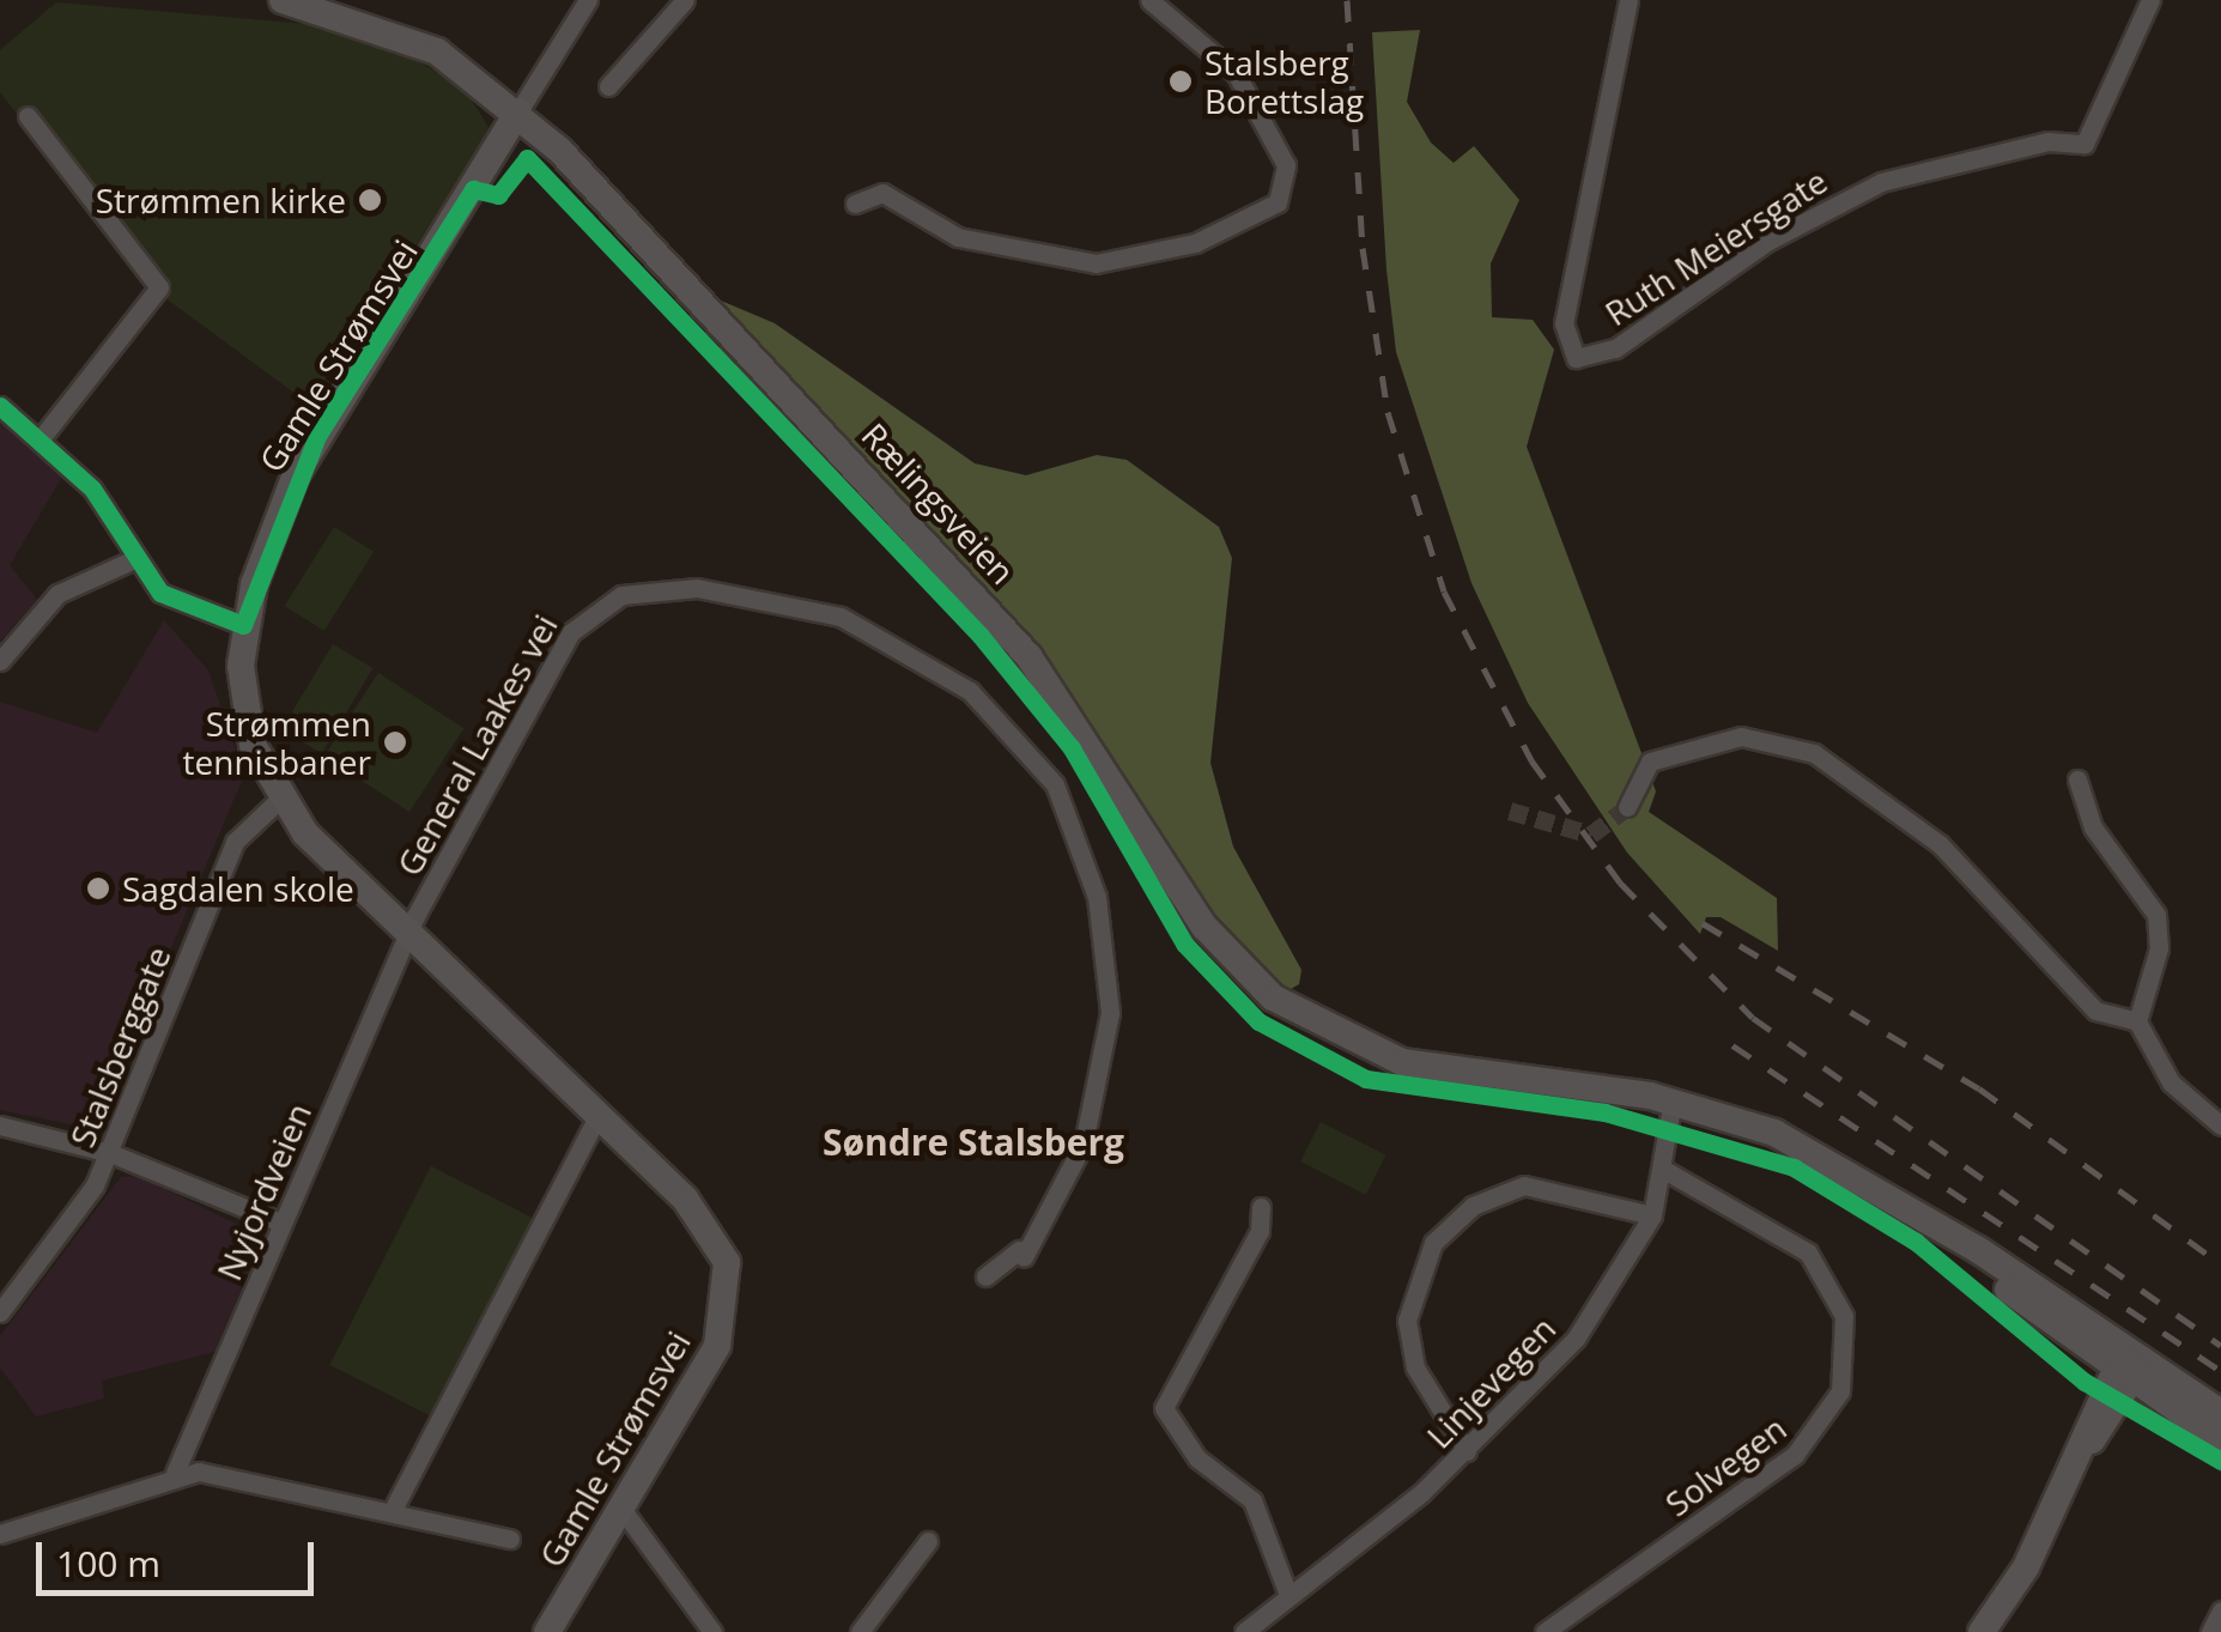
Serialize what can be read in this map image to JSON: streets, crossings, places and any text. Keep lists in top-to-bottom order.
{
  "streets": {
    "main road": ["Gamle Strømsvei", "Rælingsveien"],
    "street": [
      "Ruth Meiersgate",
      "General Laakes vei",
      "Stalsberggate",
      "Nyjordveien",
      "Linjevegen",
      "Solvegen"
    ]
  },
  "crossings": [
    ["Gamle Strømsvei", "Rælingsveien"],
    ["Gamle Strømsvei", "General Laakes vei"],
    ["Gamle Strømsvei", "Stalsberggate"],
    ["Gamle Strømsvei", "Nyjordveien"],
    ["Rælingsveien", "Linjevegen"],
    ["General Laakes vei", "Nyjordveien"],
    ["Linjevegen", "Solvegen"]
  ],
  "districts": ["Søndre Stalsberg"],
  "places": [
    "Stalsberg Borettslag",
    "Strømmen kirke",
    "Strømmen tennisbaner",
    "Sagdalen skole"
  ],
  "scale_bar": "100 m"
}
